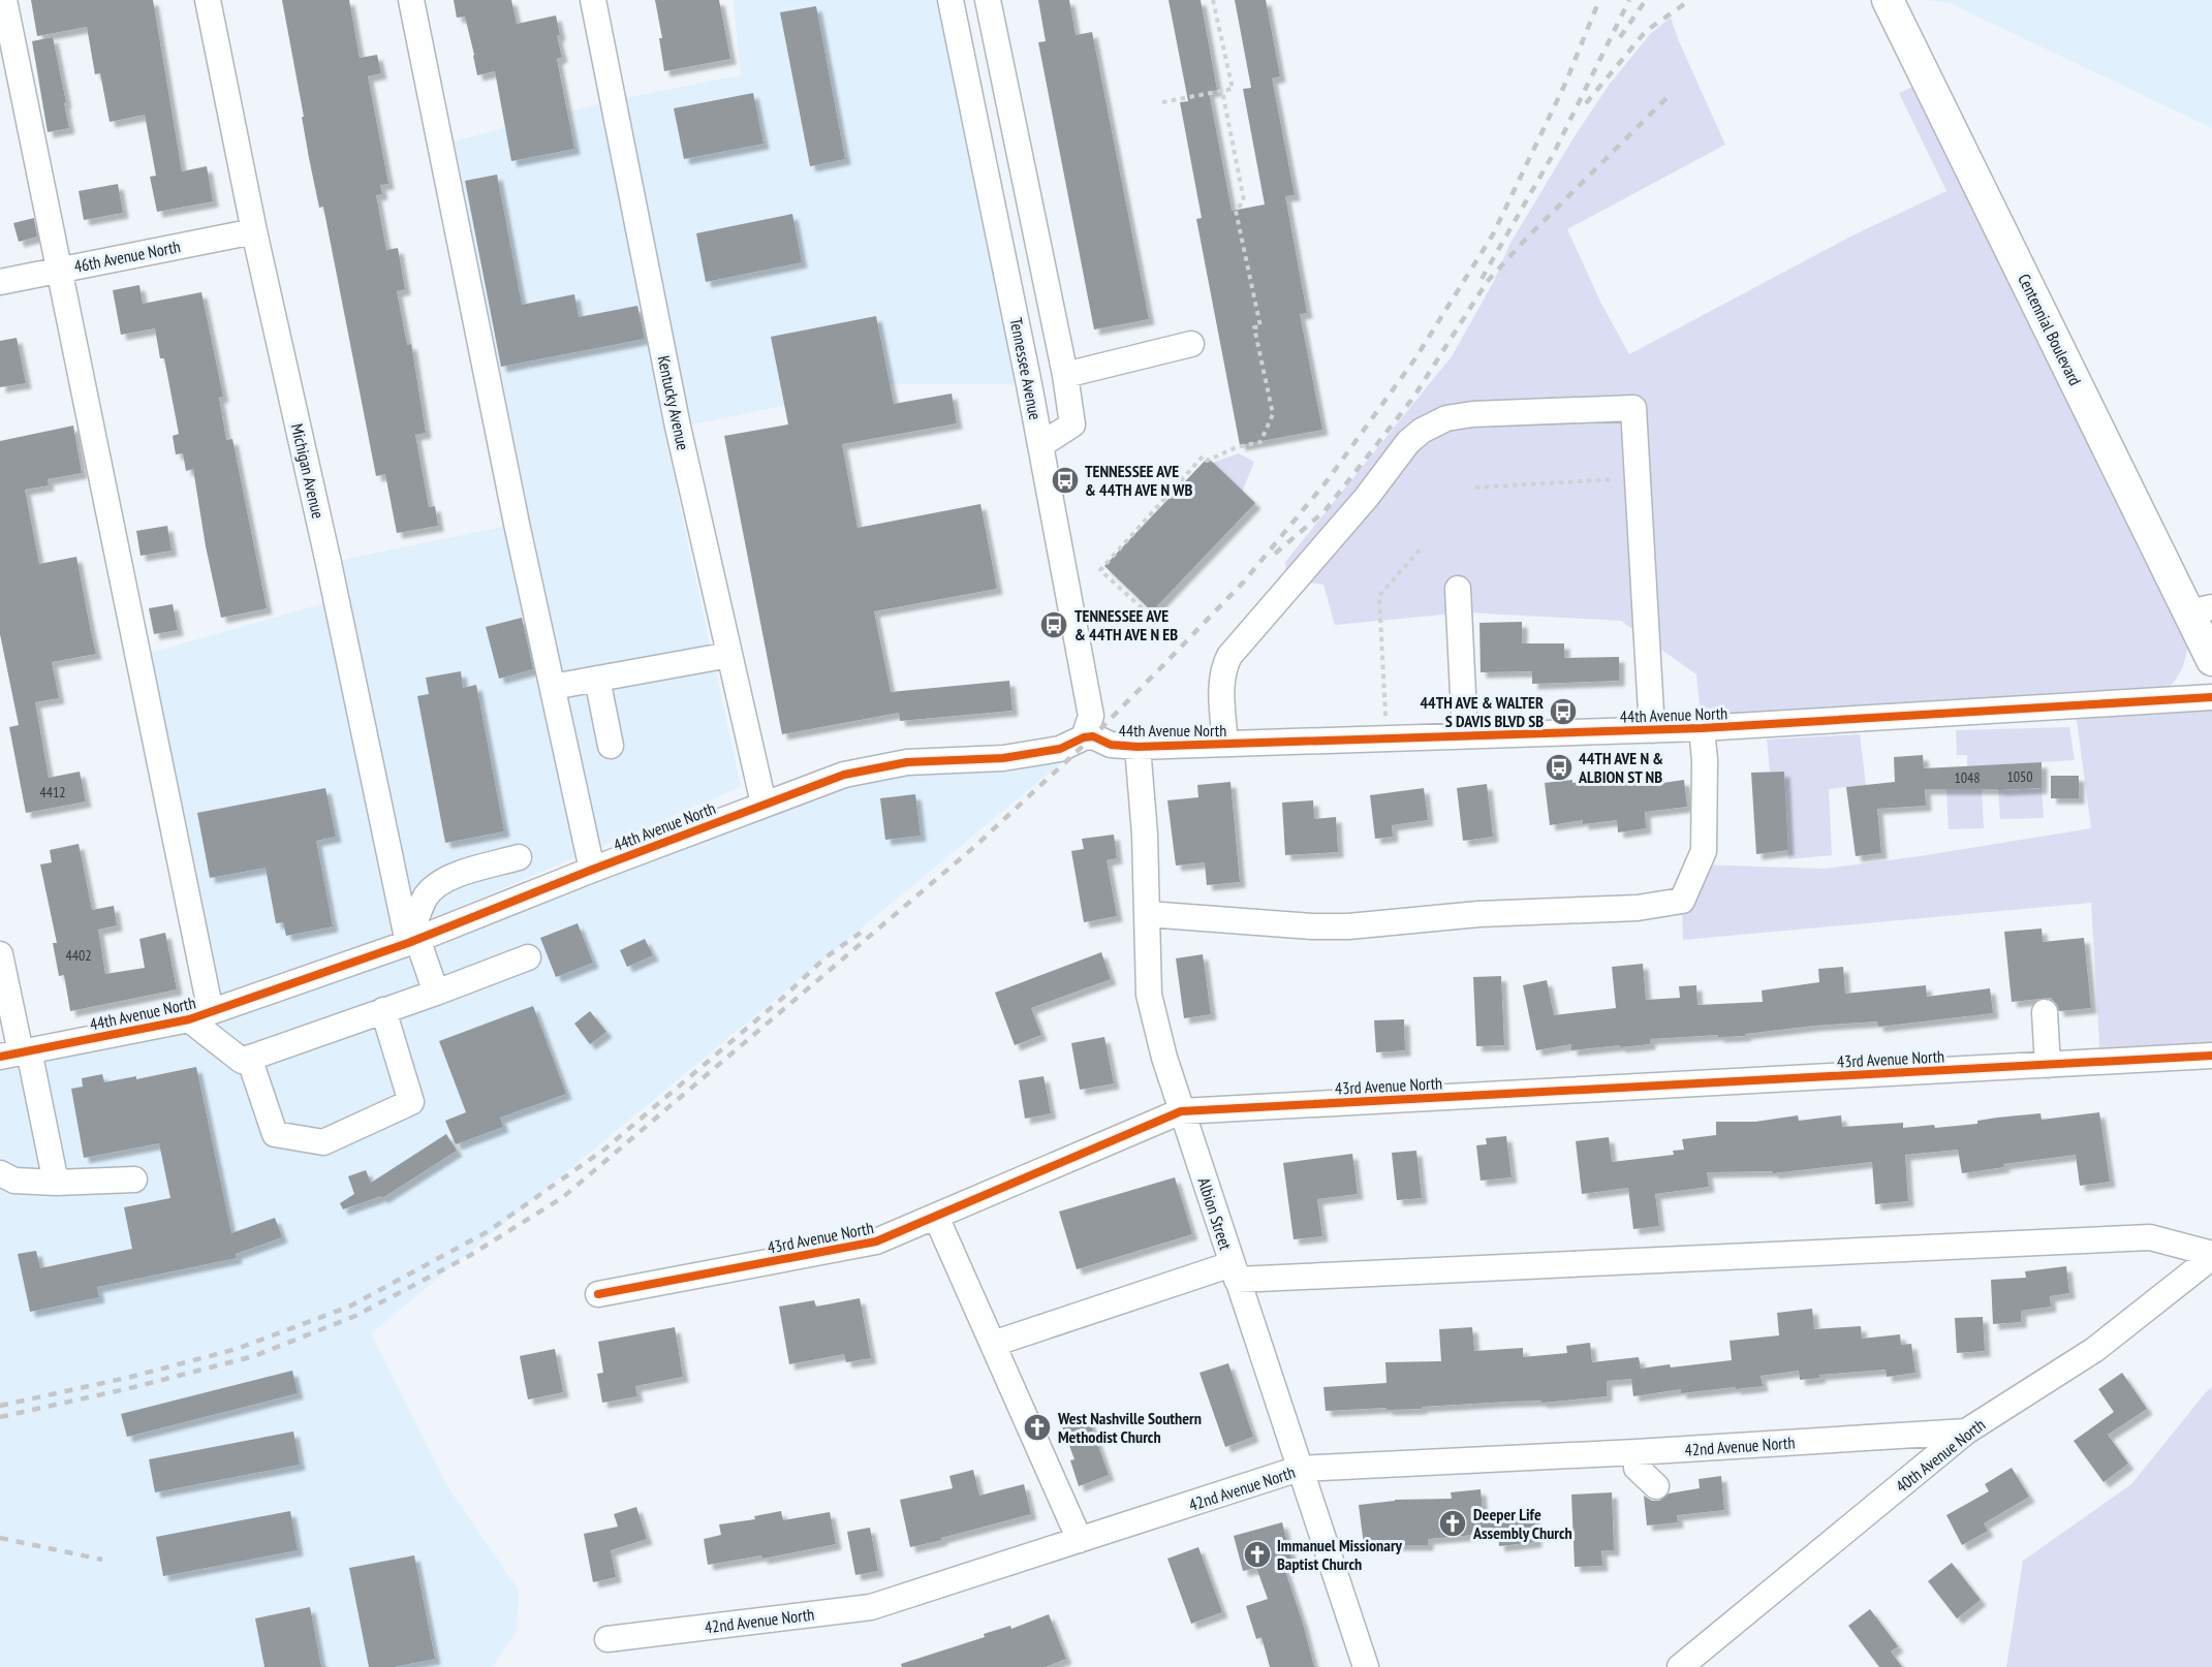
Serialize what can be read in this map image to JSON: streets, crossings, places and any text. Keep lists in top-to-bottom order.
{
  "streets": {
    "main road": ["Centennial Boulevard"],
    "street": [
      "46th Avenue North",
      "Tennessee Avenue",
      "Kentucky Avenue",
      "Michigan Avenue",
      "44th Avenue North",
      "43rd Avenue North",
      "Albion Street",
      "42nd Avenue North",
      "40th Avenue North"
    ]
  },
  "crossings": [
    ["46th Avenue North", "Michigan Avenue"],
    ["Tennessee Avenue", "44th Avenue North"],
    ["Kentucky Avenue", "44th Avenue North"],
    ["Michigan Avenue", "44th Avenue North"],
    ["44th Avenue North", "Albion Street"],
    ["43rd Avenue North", "Albion Street"],
    ["Albion Street", "42nd Avenue North"],
    ["42nd Avenue North", "40th Avenue North"]
  ],
  "places": {
    "bus stop": [
      "TENNESSEE AVE & 44TH AVE N WB",
      "TENNESSEE AVE & 44TH AVE N EB",
      "44TH AVE & WALTER S DAVIS BLVD SB",
      "44TH AVE N & ALBION ST NB"
    ],
    "church": ["West Nashville Southern Methodist Church", "Deeper Life Assembly Church", "Immanuel Missionary Baptist Church"]
  },
  "house_numbers": [
    "1050",
    "1048",
    "4412",
    "4402"
  ]
}
